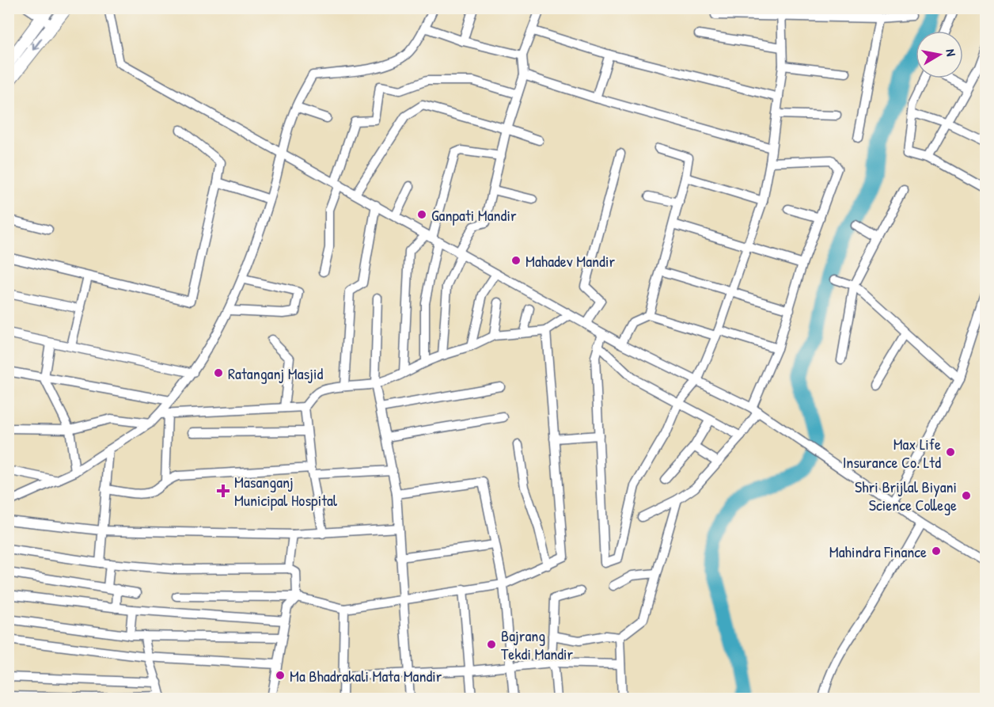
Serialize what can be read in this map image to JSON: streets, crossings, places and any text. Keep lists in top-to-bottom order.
{
  "places": {
    "other": [
      "Ganpati Mandir",
      "Mahadev Mandir",
      "Ratanganj Masjid",
      "Max Life Insurance Co. Ltd",
      "Shri Brijlal Biyani Science College",
      "Mahindra Finance",
      "Bajrang Tekdi Mandir",
      "Ma Bhadrakali Mata Mandir"
    ],
    "health": ["Masanganj Municipal Hospital"]
  },
  "north": "right"
}
